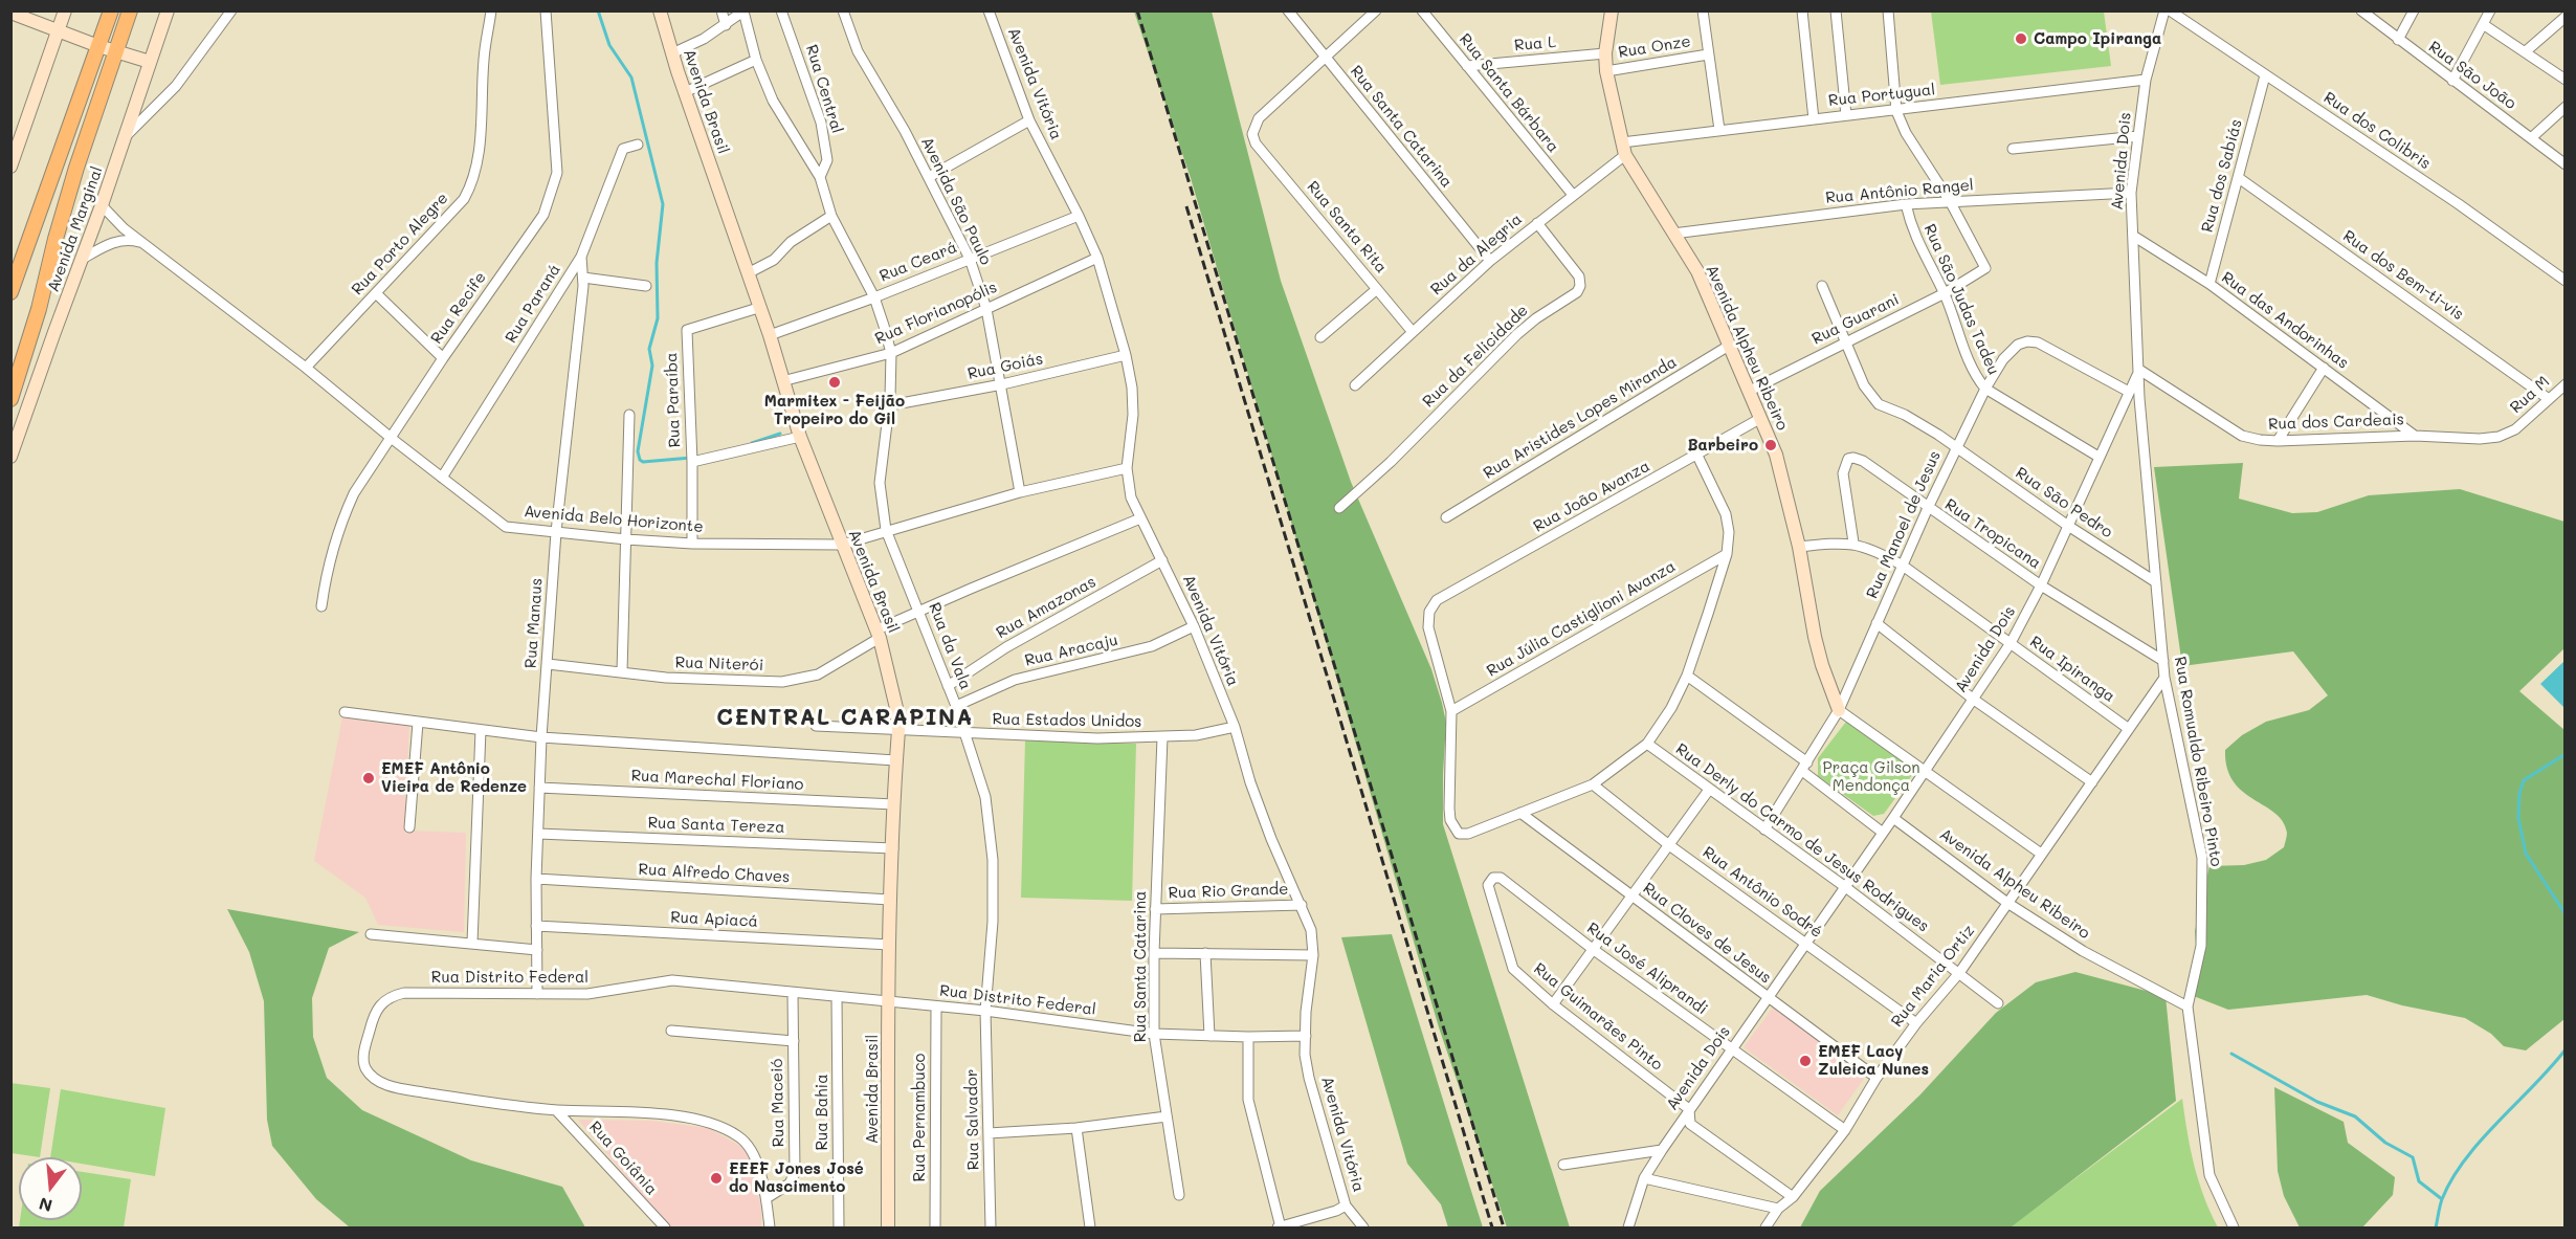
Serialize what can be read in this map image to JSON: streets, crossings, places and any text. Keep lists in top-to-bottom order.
{
  "streets": {
    "street": [
      "Rua L",
      "Rua Onze",
      "Rua São João",
      "Avenida Vitória",
      "Rua Central",
      "Rua Santa Bárbara",
      "Rua Portugual",
      "Avenida Brasil",
      "Rua Santa Catarina",
      "Rua dos Colibris",
      "Avenida Dois",
      "Rua dos Sabiás",
      "Rua Antônio Rangel",
      "Avenida São Paulo",
      "Rua Santa Rita",
      "Avenida Marginal",
      "Rua Porto Alegre",
      "Rua da Alegria",
      "Rua Ceará",
      "Rua dos Bem-ti-vis",
      "Rua São Judas Tadeu",
      "Rua Paraná",
      "Rua Recife",
      "Rua Florianopólis",
      "Rua Guarani",
      "Rua das Andorinhas",
      "Avenida Alpheu Ribeiro",
      "Rua da Felicidade",
      "Rua Goiás",
      "Rua M",
      "Rua Paraíba",
      "Rua Aristides Lopes Miranda",
      "Rua dos Cardeais",
      "Rua João Avanza",
      "Rua São Pedro",
      "Avenida Belo Horizonte",
      "Rua Manoel de Jesus",
      "Rua Tropicana",
      "Rua Amazonas",
      "Rua Júlia Castiglioni Avanza",
      "Rua Manaus",
      "Rua da Vala",
      "Rua Aracaju",
      "Rua Niterói",
      "Rua Ipiranga",
      "Rua Estados Unidos",
      "Rua Romualdo Ribeiro Pinto",
      "Rua Marechal Floriano",
      "Rua Santa Tereza",
      "Rua Derly do Carmo de Jesus Rodrigues",
      "Rua Alfredo Chaves",
      "Rua Rio Grande",
      "Rua Antônio Sodré",
      "Rua Apiacá",
      "Rua Cloves de Jesus",
      "Rua José Aliprandi",
      "Rua Maria Ortiz",
      "Rua Distrito Federal",
      "Rua Guimarães Pinto",
      "Rua Maceió",
      "Rua Bahia",
      "Rua Pernambuco",
      "Rua Salvador",
      "Rua Goiânia"
    ]
  },
  "crossings": [
    ["Rua L", "Rua Santa Bárbara"],
    ["Rua L", "Avenida Alpheu Ribeiro"],
    ["Rua Onze", "Avenida Alpheu Ribeiro"],
    ["Avenida Vitória", "Rua Ceará"],
    ["Avenida Vitória", "Rua Florianopólis"],
    ["Avenida Vitória", "Rua Goiás"],
    ["Avenida Vitória", "Avenida Belo Horizonte"],
    ["Avenida Vitória", "Rua Amazonas"],
    ["Avenida Vitória", "Rua Aracaju"],
    ["Avenida Vitória", "Rua Niterói"],
    ["Avenida Vitória", "Rua Estados Unidos"],
    ["Avenida Vitória", "Rua Rio Grande"],
    ["Avenida Vitória", "Rua Distrito Federal"],
    ["Rua Central", "Rua da Vala"],
    ["Rua Santa Bárbara", "Rua da Alegria"],
    ["Rua Portugual", "Avenida Dois"],
    ["Rua Portugual", "Rua da Alegria"],
    ["Rua Portugual", "Avenida Alpheu Ribeiro"],
    ["Avenida Brasil", "Rua Ceará"],
    ["Avenida Brasil", "Rua Florianopólis"],
    ["Avenida Brasil", "Rua Paraíba"],
    ["Avenida Brasil", "Avenida Belo Horizonte"],
    ["Avenida Brasil", "Rua Niterói"],
    ["Avenida Brasil", "Rua Estados Unidos"],
    ["Avenida Brasil", "Rua Marechal Floriano"],
    ["Avenida Brasil", "Rua Santa Tereza"],
    ["Avenida Brasil", "Rua Alfredo Chaves"],
    ["Avenida Brasil", "Rua Apiacá"],
    ["Avenida Brasil", "Rua Distrito Federal"],
    ["Rua Santa Catarina", "Rua Santa Rita"],
    ["Rua Santa Catarina", "Rua da Alegria"],
    ["Rua Santa Catarina", "Rua Estados Unidos"],
    ["Rua Santa Catarina", "Rua Rio Grande"],
    ["Rua Santa Catarina", "Rua Distrito Federal"],
    ["Rua dos Colibris", "Avenida Dois"],
    ["Rua dos Colibris", "Rua dos Sabiás"],
    ["Avenida Dois", "Rua Antônio Rangel"],
    ["Avenida Dois", "Rua São Judas Tadeu"],
    ["Avenida Dois", "Rua das Andorinhas"],
    ["Avenida Dois", "Avenida Alpheu Ribeiro"],
    ["Avenida Dois", "Rua dos Cardeais"],
    ["Avenida Dois", "Rua São Pedro"],
    ["Avenida Dois", "Rua Manoel de Jesus"],
    ["Avenida Dois", "Rua Tropicana"],
    ["Avenida Dois", "Rua Ipiranga"],
    ["Avenida Dois", "Rua Romualdo Ribeiro Pinto"],
    ["Avenida Dois", "Rua Derly do Carmo de Jesus Rodrigues"],
    ["Avenida Dois", "Rua Antônio Sodré"],
    ["Avenida Dois", "Rua Cloves de Jesus"],
    ["Avenida Dois", "Rua José Aliprandi"],
    ["Avenida Dois", "Rua Guimarães Pinto"],
    ["Rua dos Sabiás", "Rua dos Bem-ti-vis"],
    ["Rua dos Sabiás", "Rua das Andorinhas"],
    ["Rua Antônio Rangel", "Rua São Judas Tadeu"],
    ["Rua Antônio Rangel", "Rua Guarani"],
    ["Rua Antônio Rangel", "Avenida Alpheu Ribeiro"],
    ["Avenida São Paulo", "Rua Ceará"],
    ["Avenida São Paulo", "Rua Florianopólis"],
    ["Avenida São Paulo", "Rua Goiás"],
    ["Avenida São Paulo", "Avenida Belo Horizonte"],
    ["Rua Santa Rita", "Rua da Alegria"],
    ["Avenida Marginal", "Avenida Belo Horizonte"],
    ["Rua Porto Alegre", "Avenida Belo Horizonte"],
    ["Rua da Alegria", "Avenida Alpheu Ribeiro"],
    ["Rua da Alegria", "Rua da Felicidade"],
    ["Rua Ceará", "Rua da Vala"],
    ["Rua dos Bem-ti-vis", "Rua M"],
    ["Rua São Judas Tadeu", "Rua Guarani"],
    ["Rua São Judas Tadeu", "Rua Manoel de Jesus"],
    ["Rua Paraná", "Avenida Belo Horizonte"],
    ["Rua Paraná", "Rua Manaus"],
    ["Rua Recife", "Avenida Belo Horizonte"],
    ["Rua Florianopólis", "Rua da Vala"],
    ["Rua Guarani", "Avenida Alpheu Ribeiro"],
    ["Rua Guarani", "Rua São Pedro"],
    ["Rua das Andorinhas", "Rua dos Cardeais"],
    ["Avenida Alpheu Ribeiro", "Rua Aristides Lopes Miranda"],
    ["Avenida Alpheu Ribeiro", "Rua João Avanza"],
    ["Avenida Alpheu Ribeiro", "Rua Manoel de Jesus"],
    ["Avenida Alpheu Ribeiro", "Rua Ipiranga"],
    ["Avenida Alpheu Ribeiro", "Rua Romualdo Ribeiro Pinto"],
    ["Avenida Alpheu Ribeiro", "Rua Maria Ortiz"],
    ["Rua Goiás", "Rua da Vala"],
    ["Rua M", "Rua dos Cardeais"],
    ["Rua Paraíba", "Avenida Belo Horizonte"],
    ["Rua dos Cardeais", "Rua Romualdo Ribeiro Pinto"],
    ["Rua João Avanza", "Rua Júlia Castiglioni Avanza"],
    ["Rua São Pedro", "Rua Manoel de Jesus"],
    ["Rua São Pedro", "Rua Romualdo Ribeiro Pinto"],
    ["Avenida Belo Horizonte", "Rua Manaus"],
    ["Avenida Belo Horizonte", "Rua da Vala"],
    ["Rua Manoel de Jesus", "Rua Tropicana"],
    ["Rua Manoel de Jesus", "Rua Ipiranga"],
    ["Rua Manoel de Jesus", "Rua Derly do Carmo de Jesus Rodrigues"],
    ["Rua Tropicana", "Rua Ipiranga"],
    ["Rua Tropicana", "Rua Romualdo Ribeiro Pinto"],
    ["Rua Amazonas", "Rua da Vala"],
    ["Rua Manaus", "Rua Niterói"],
    ["Rua Manaus", "Rua Marechal Floriano"],
    ["Rua Manaus", "Rua Santa Tereza"],
    ["Rua Manaus", "Rua Alfredo Chaves"],
    ["Rua Manaus", "Rua Apiacá"],
    ["Rua Manaus", "Rua Distrito Federal"],
    ["Rua da Vala", "Rua Aracaju"],
    ["Rua da Vala", "Rua Niterói"],
    ["Rua da Vala", "Rua Estados Unidos"],
    ["Rua da Vala", "Rua Distrito Federal"],
    ["Rua da Vala", "Rua Salvador"],
    ["Rua Ipiranga", "Rua Maria Ortiz"],
    ["Rua Romualdo Ribeiro Pinto", "Rua Maria Ortiz"],
    ["Rua Derly do Carmo de Jesus Rodrigues", "Rua Maria Ortiz"],
    ["Rua Antônio Sodré", "Rua Maria Ortiz"],
    ["Rua Cloves de Jesus", "Rua Maria Ortiz"],
    ["Rua José Aliprandi", "Rua Maria Ortiz"],
    ["Rua José Aliprandi", "Rua Guimarães Pinto"],
    ["Rua Maria Ortiz", "Rua Guimarães Pinto"],
    ["Rua Distrito Federal", "Rua Maceió"],
    ["Rua Distrito Federal", "Rua Bahia"],
    ["Rua Distrito Federal", "Rua Pernambuco"],
    ["Rua Distrito Federal", "Rua Salvador"],
    ["Rua Distrito Federal", "Rua Goiânia"]
  ],
  "districts": ["CENTRAL CARAPINA"],
  "parks": ["Praça Gilson Mendonça"],
  "places": [
    "Campo Ipiranga",
    "Marmitex - Feijão Tropeiro do Gil",
    "Barbeiro",
    "EMEF Antônio Vieira de Redenze",
    "EMEF Lacy Zuleica Nunes",
    "EEEF Jones José do Nascimento"
  ],
  "north": "bottom"
}
